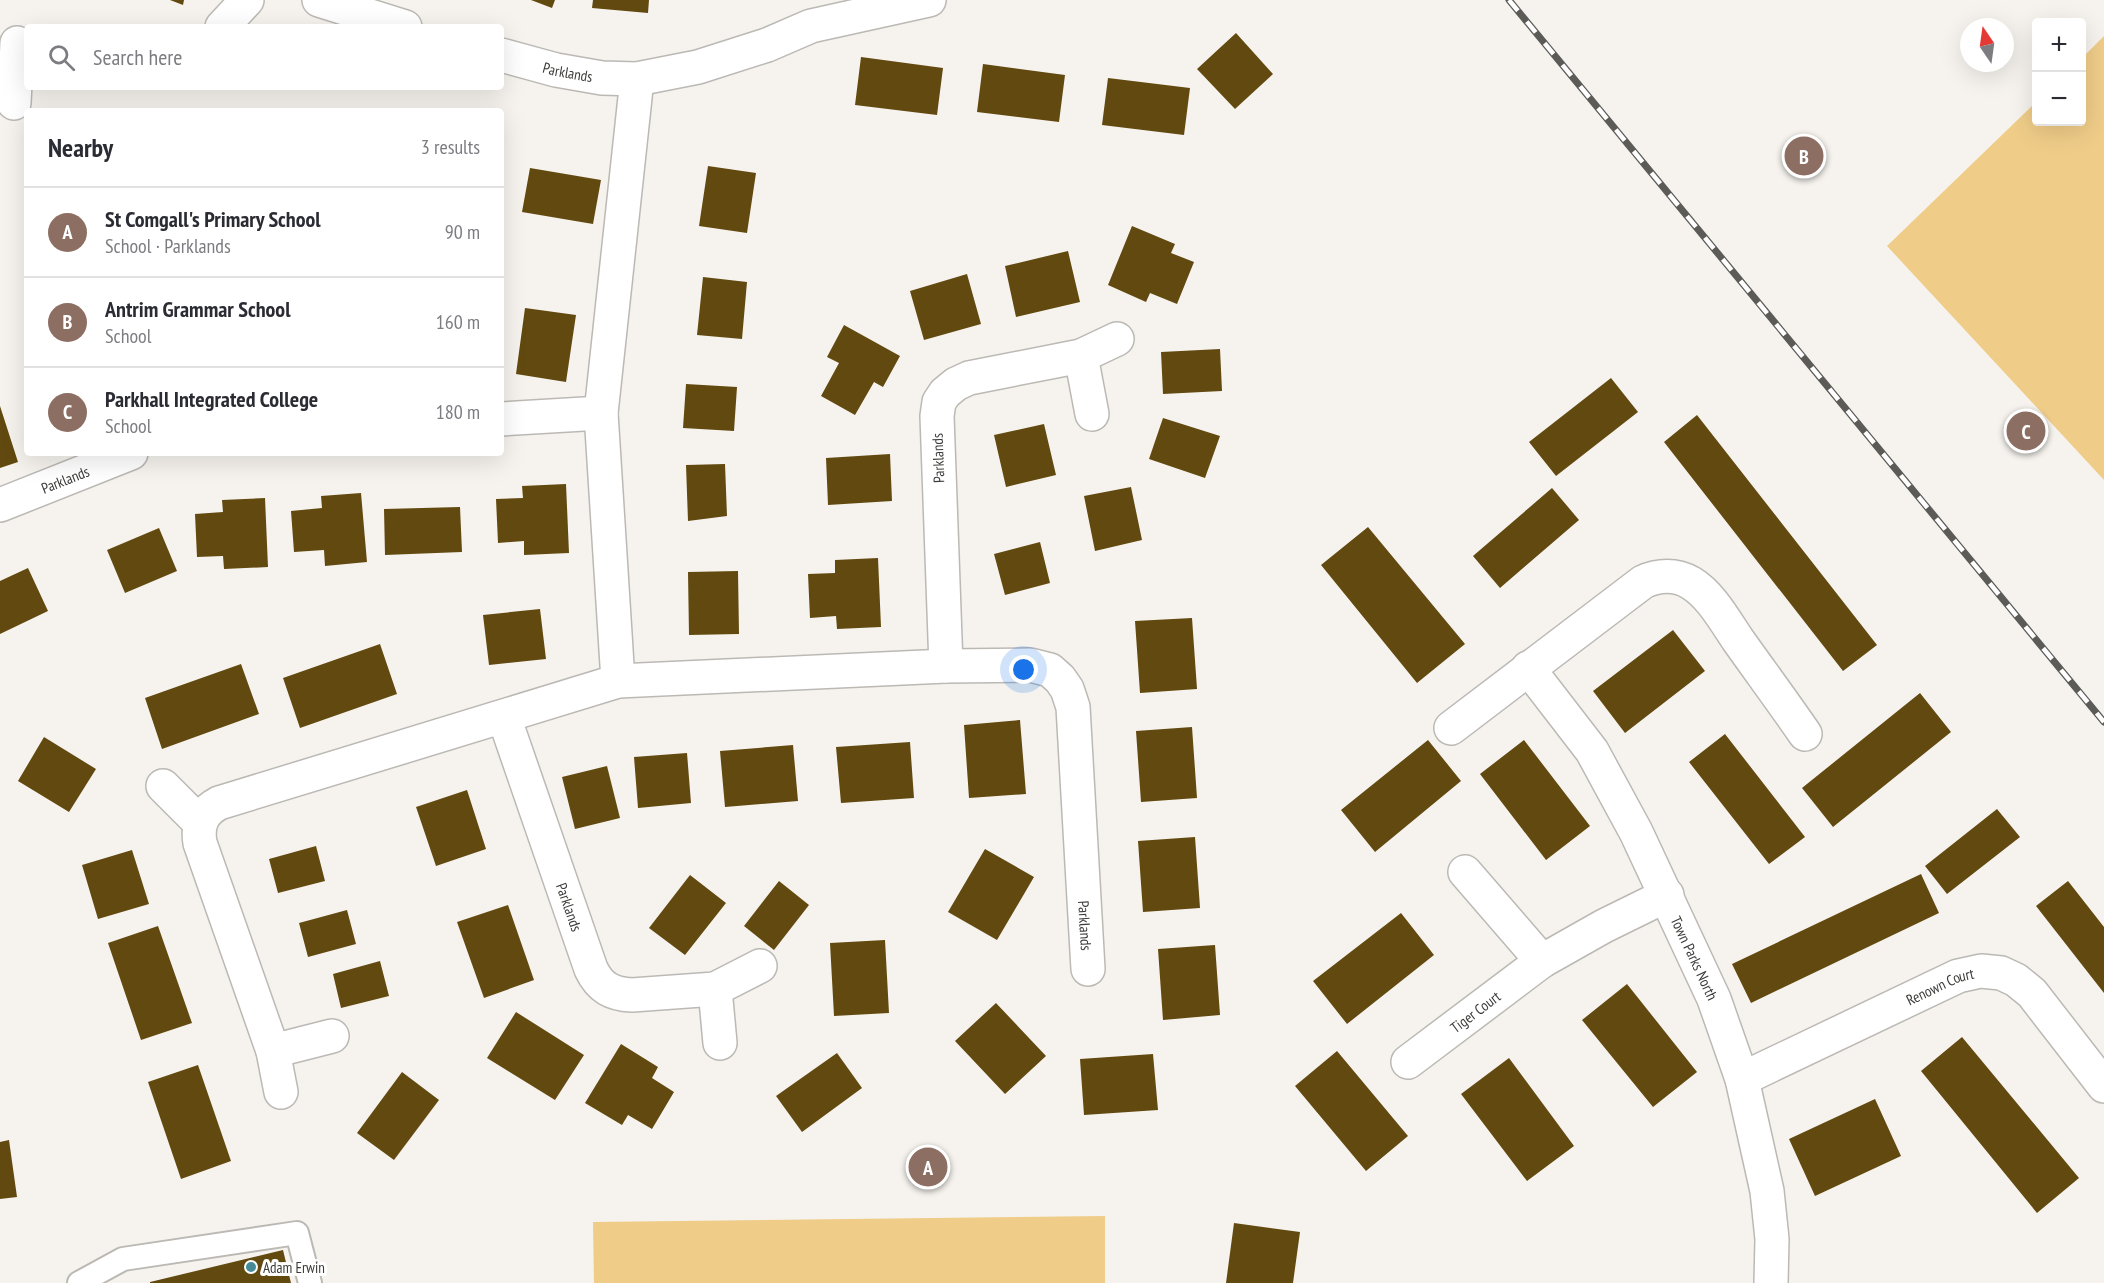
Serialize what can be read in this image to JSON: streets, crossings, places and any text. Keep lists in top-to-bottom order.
{
  "streets": {
    "street": [
      "Parklands",
      "Town Parks North",
      "Renown Court",
      "Tiger Court"
    ]
  },
  "crossings": [
    ["Town Parks North", "Renown Court"],
    ["Town Parks North", "Tiger Court"]
  ],
  "places": ["Adam Erwin"],
  "north": "top",
  "page": {
    "map_buttons": ["+", "−"],
    "search": "Search here",
    "heading": ["Nearby", "3 results"],
    "pins": ["B", "C", "A"],
    "list": [
      {
        "mark": "A",
        "name": "St Comgall's Primary School",
        "note": "School · Parklands",
        "value": "90 m"
      },
      {
        "mark": "B",
        "name": "Antrim Grammar School",
        "note": "School",
        "value": "160 m"
      },
      {
        "mark": "C",
        "name": "Parkhall Integrated College",
        "note": "School",
        "value": "180 m"
      }
    ]
  }
}
